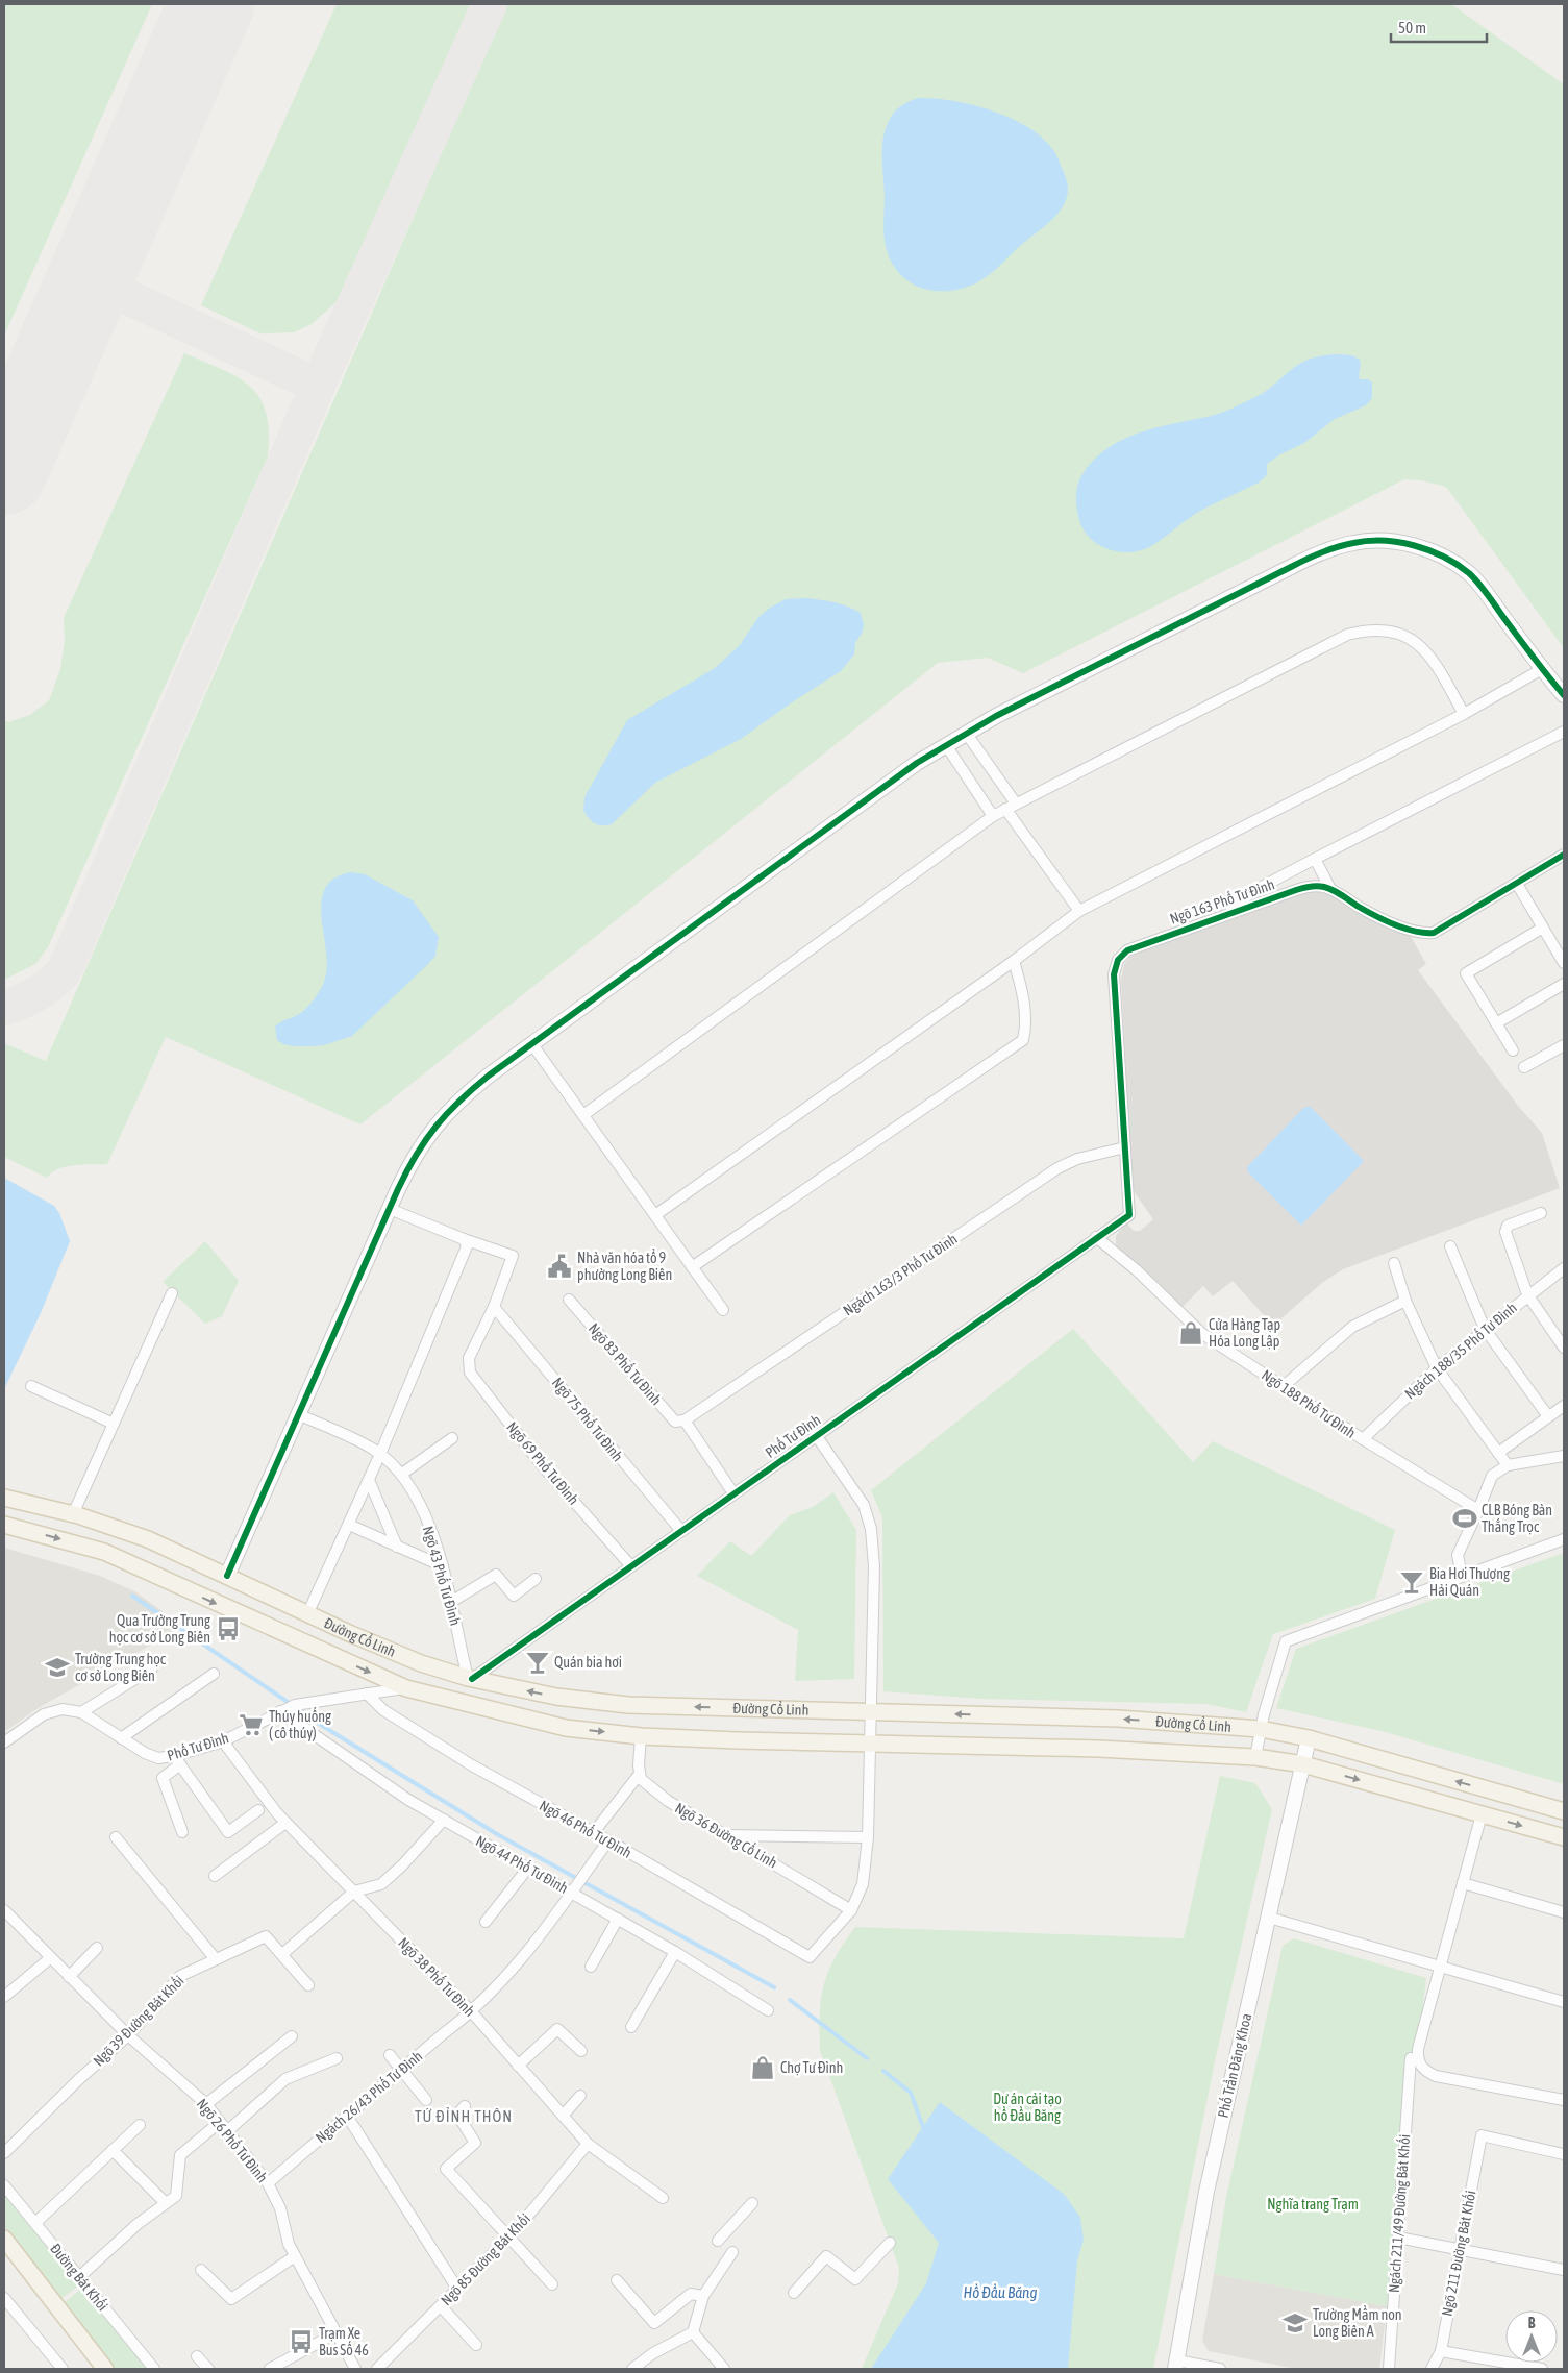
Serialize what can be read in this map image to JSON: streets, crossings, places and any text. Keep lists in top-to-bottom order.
{
  "streets": {
    "main road": ["Đường Cổ Linh"],
    "street": [
      "Ngõ 163 Phố Tư Đình",
      "Ngách 163/3 Phố Tư Đình",
      "Ngách 188/35 Phố Tư Đình",
      "Ngõ 83 Phố Tư Đình",
      "Ngõ 188 Phố Tư Đình",
      "Ngõ 75 Phố Tư Đình",
      "Phố Tư Đình",
      "Ngõ 69 Phố Tư Đình",
      "Ngõ 43 Phố Tư Đình",
      "Ngõ 46 Phố Tư Đình",
      "Ngõ 36 Đường Cổ Linh",
      "Ngõ 44 Phố Tư Đình",
      "Ngõ 38 Phố Tư Đình",
      "Ngõ 39 Đường Bát Khối",
      "Phố Trần Đăng Khoa",
      "Ngách 26/43 Phố Tư Đình",
      "Ngõ 26 Phố Tư Đình",
      "Ngách 211/49 Đường Bát Khối",
      "Ngõ 211 Đường Bát Khối",
      "Ngõ 85 Đường Bát Khối",
      "Đường Bát Khối"
    ]
  },
  "crossings": [
    ["Ngõ 163 Phố Tư Đình", "Ngách 163/3 Phố Tư Đình"],
    ["Ngõ 163 Phố Tư Đình", "Phố Tư Đình"],
    ["Ngách 163/3 Phố Tư Đình", "Ngõ 83 Phố Tư Đình"],
    ["Ngách 188/35 Phố Tư Đình", "Ngõ 188 Phố Tư Đình"],
    ["Ngõ 188 Phố Tư Đình", "Phố Tư Đình"],
    ["Ngõ 75 Phố Tư Đình", "Phố Tư Đình"],
    ["Ngõ 75 Phố Tư Đình", "Ngõ 69 Phố Tư Đình"],
    ["Phố Tư Đình", "Ngõ 69 Phố Tư Đình"],
    ["Phố Tư Đình", "Ngõ 43 Phố Tư Đình"],
    ["Phố Tư Đình", "Đường Cổ Linh"],
    ["Phố Tư Đình", "Ngõ 46 Phố Tư Đình"],
    ["Phố Tư Đình", "Ngõ 44 Phố Tư Đình"],
    ["Phố Tư Đình", "Ngõ 38 Phố Tư Đình"],
    ["Ngõ 43 Phố Tư Đình", "Đường Cổ Linh"],
    ["Đường Cổ Linh", "Phố Trần Đăng Khoa"],
    ["Ngõ 46 Phố Tư Đình", "Ngõ 36 Đường Cổ Linh"],
    ["Ngõ 46 Phố Tư Đình", "Ngách 26/43 Phố Tư Đình"],
    ["Ngõ 44 Phố Tư Đình", "Ngách 26/43 Phố Tư Đình"],
    ["Ngõ 38 Phố Tư Đình", "Ngách 26/43 Phố Tư Đình"],
    ["Ngõ 38 Phố Tư Đình", "Ngõ 85 Đường Bát Khối"],
    ["Ngõ 39 Đường Bát Khối", "Ngõ 26 Phố Tư Đình"],
    ["Ngách 26/43 Phố Tư Đình", "Ngõ 26 Phố Tư Đình"]
  ],
  "districts": ["TỨ ĐỈNH THÔN"],
  "water": ["Hồ Đầu Băng"],
  "parks": ["Dự án cải tạo hồ Đầu Băng", "Nghĩa trang Trạm"],
  "places": {
    "public building": ["Nhà văn hóa tổ 9 phường Long Biên"],
    "shop": ["Cửa Hàng Tạp Hóa Long Lập", "Chợ Tư Đình"],
    "sports": ["CLB Bóng Bàn Thắng Trọc"],
    "bar": ["Bia Hơi Thượng Hải Quán", "Quán bia hơi"],
    "bus stop": ["Qua Trường Trung học cơ sở Long Biên", "Trạm Xe Bus Số 46"],
    "school or university": ["Trường Trung học cơ sở Long Biên", "Trường Mầm non Long Biên A"],
    "supermarket": ["Thúy huống ( cô thúy)"]
  },
  "scale_bar": "50 m",
  "north": "top"
}
